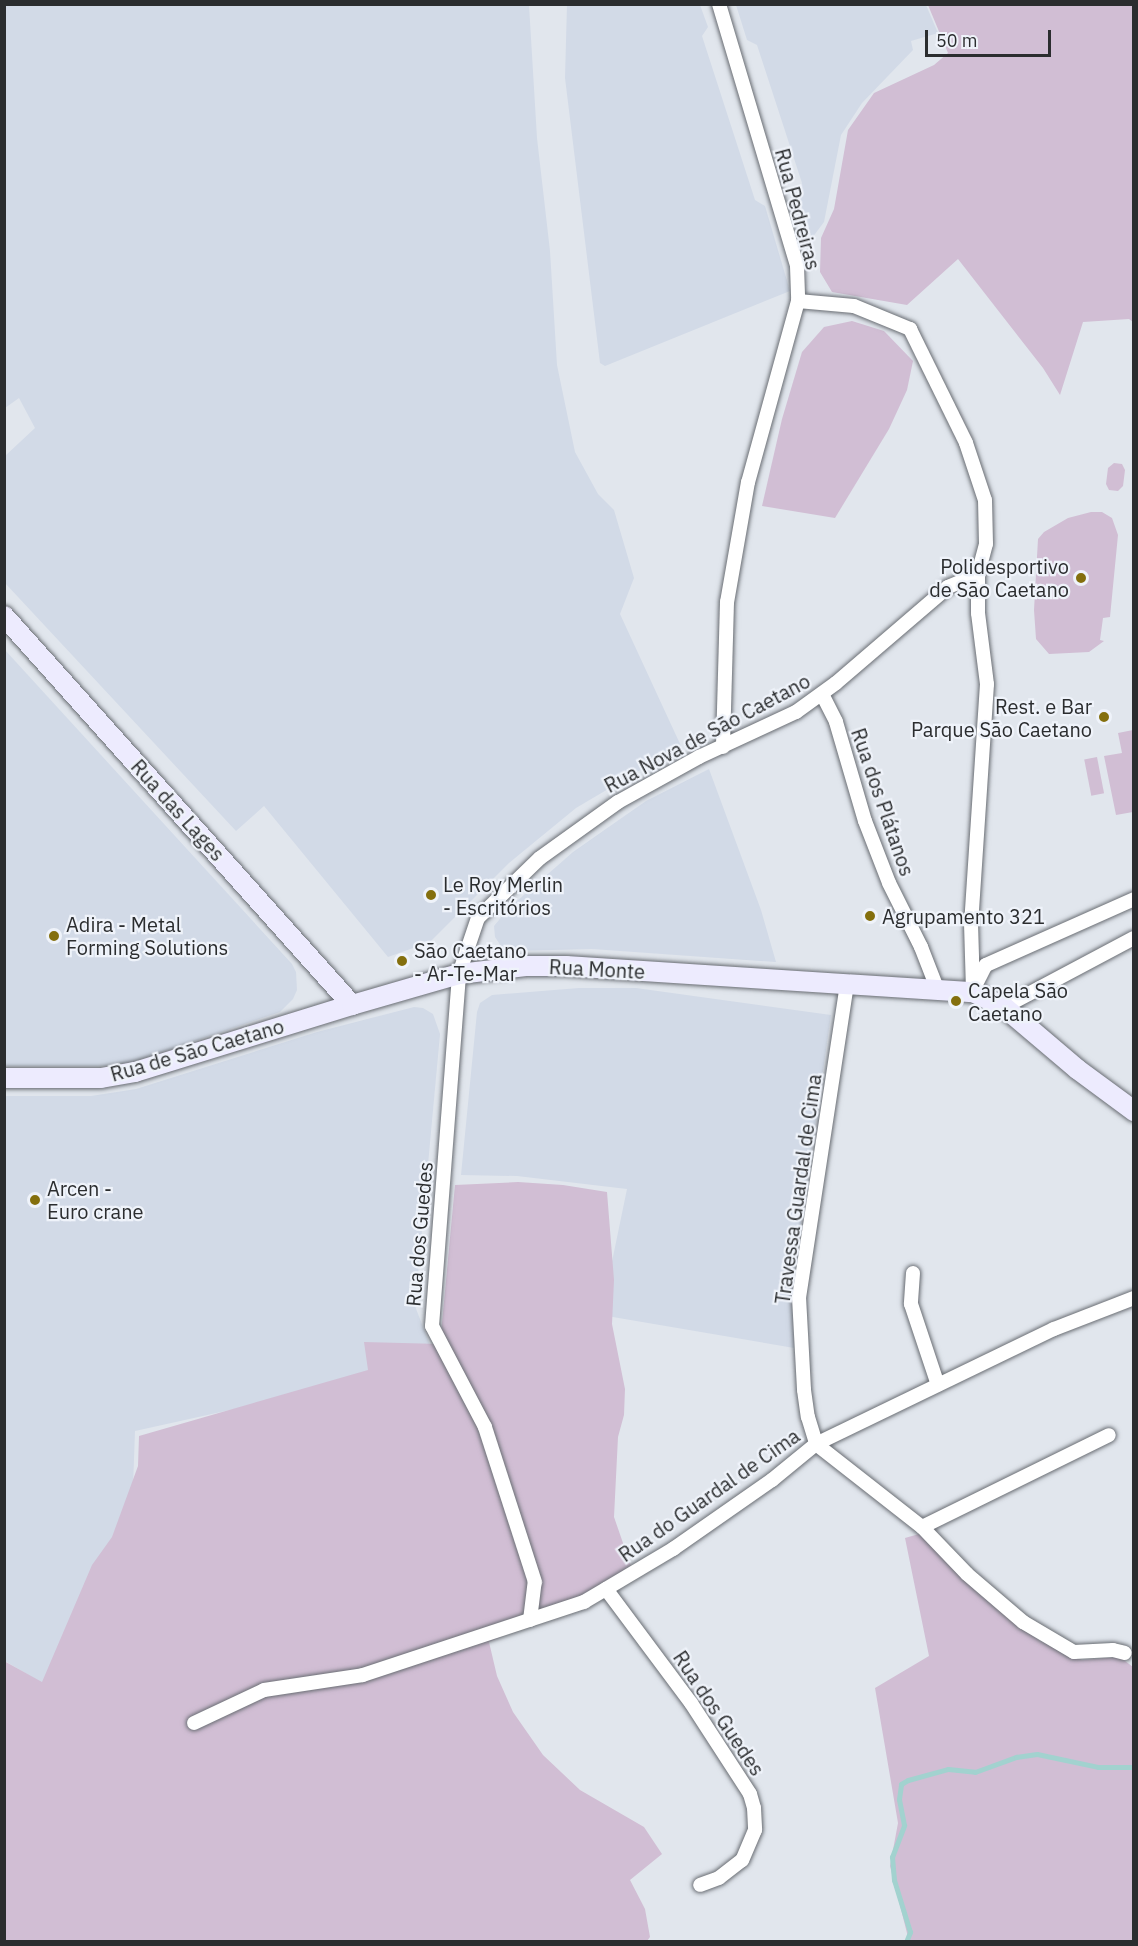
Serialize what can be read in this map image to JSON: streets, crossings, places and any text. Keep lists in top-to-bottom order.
{
  "streets": {
    "main road": ["Rua das Lages", "Rua Monte", "Rua de São Caetano"],
    "street": [
      "Rua Pedreiras",
      "Rua Nova de São Caetano",
      "Rua dos Plátanos",
      "Travessa Guardal de Cima",
      "Rua dos Guedes",
      "Rua do Guardal de Cima"
    ]
  },
  "crossings": [
    ["Rua Pedreiras", "Rua Nova de São Caetano"],
    ["Rua Pedreiras", "Rua Monte"],
    ["Rua Nova de São Caetano", "Rua dos Plátanos"],
    ["Rua Nova de São Caetano", "Rua Monte"],
    ["Rua Nova de São Caetano", "Rua dos Guedes"],
    ["Rua dos Plátanos", "Rua Monte"],
    ["Rua das Lages", "Rua Monte"],
    ["Rua das Lages", "Rua de São Caetano"],
    ["Rua Monte", "Rua de São Caetano"],
    ["Rua Monte", "Travessa Guardal de Cima"],
    ["Rua Monte", "Rua dos Guedes"],
    ["Travessa Guardal de Cima", "Rua do Guardal de Cima"],
    ["Rua dos Guedes", "Rua do Guardal de Cima"]
  ],
  "places": [
    "Polidesportivo de São Caetano",
    "Rest. e Bar Parque São Caetano",
    "Le Roy Merlin - Escritórios",
    "Agrupamento 321",
    "Adira - Metal Forming Solutions",
    "São Caetano - Ar-Te-Mar",
    "Capela São Caetano",
    "Arcen - Euro crane"
  ],
  "scale_bar": "50 m"
}
